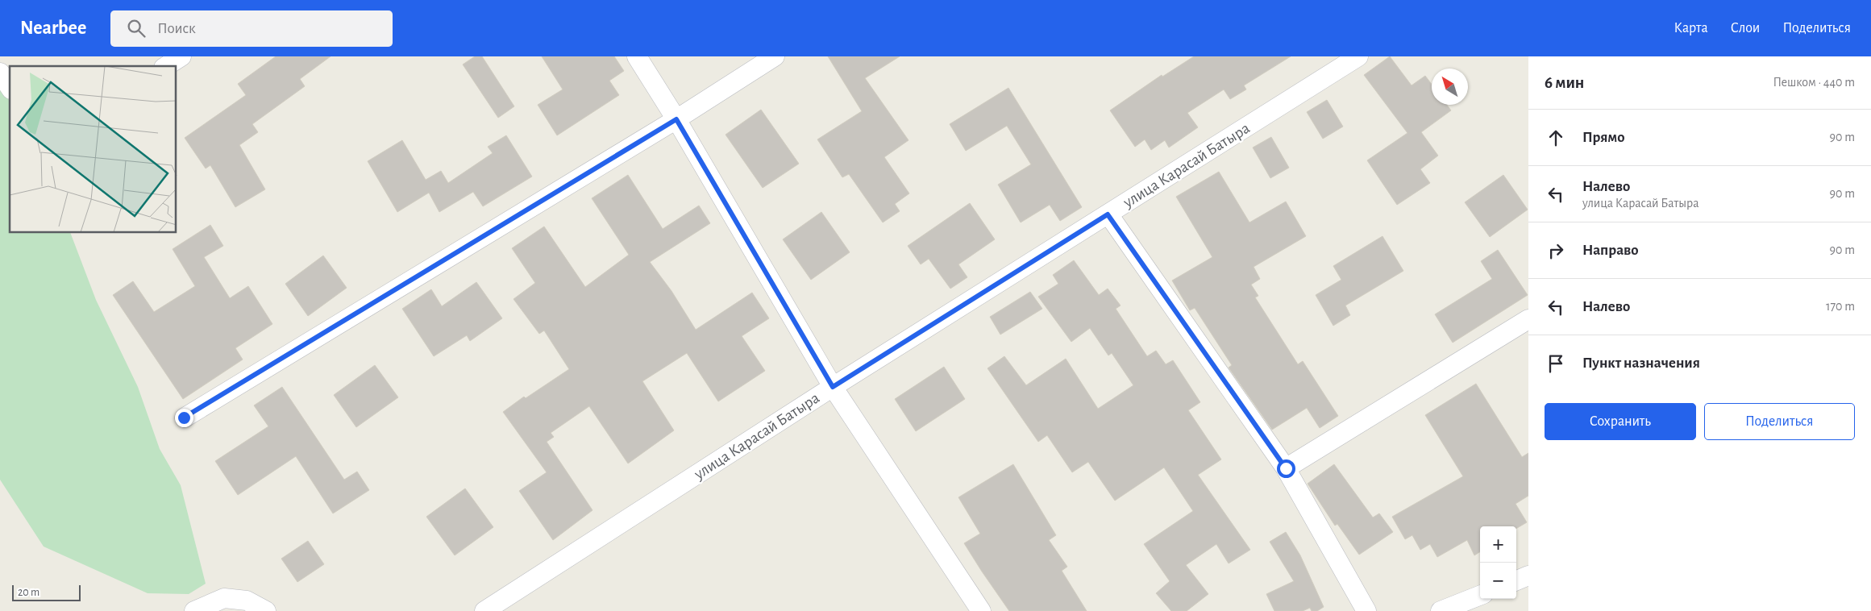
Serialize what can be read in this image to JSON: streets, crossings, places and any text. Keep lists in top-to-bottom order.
{
  "streets": {
    "street": ["улица Карасай Батыра"]
  },
  "scale_bar": "20 m",
  "north": "top left",
  "page": {
    "header": "Nearbee",
    "search": "Поиск",
    "nav": ["Карта", "Слои", "Поделиться"],
    "heading": ["6 мин", "Пешком · 440 m"],
    "list": [
      ["Прямо", "90 m"],
      ["Налево", "улица Карасай Батыра", "90 m"],
      ["Направо", "90 m"],
      ["Налево", "170 m"],
      "Пункт назначения"
    ],
    "buttons": ["Сохранить", "Поделиться"],
    "map_buttons": ["+", "−"],
    "scale": "20 m"
  }
}
